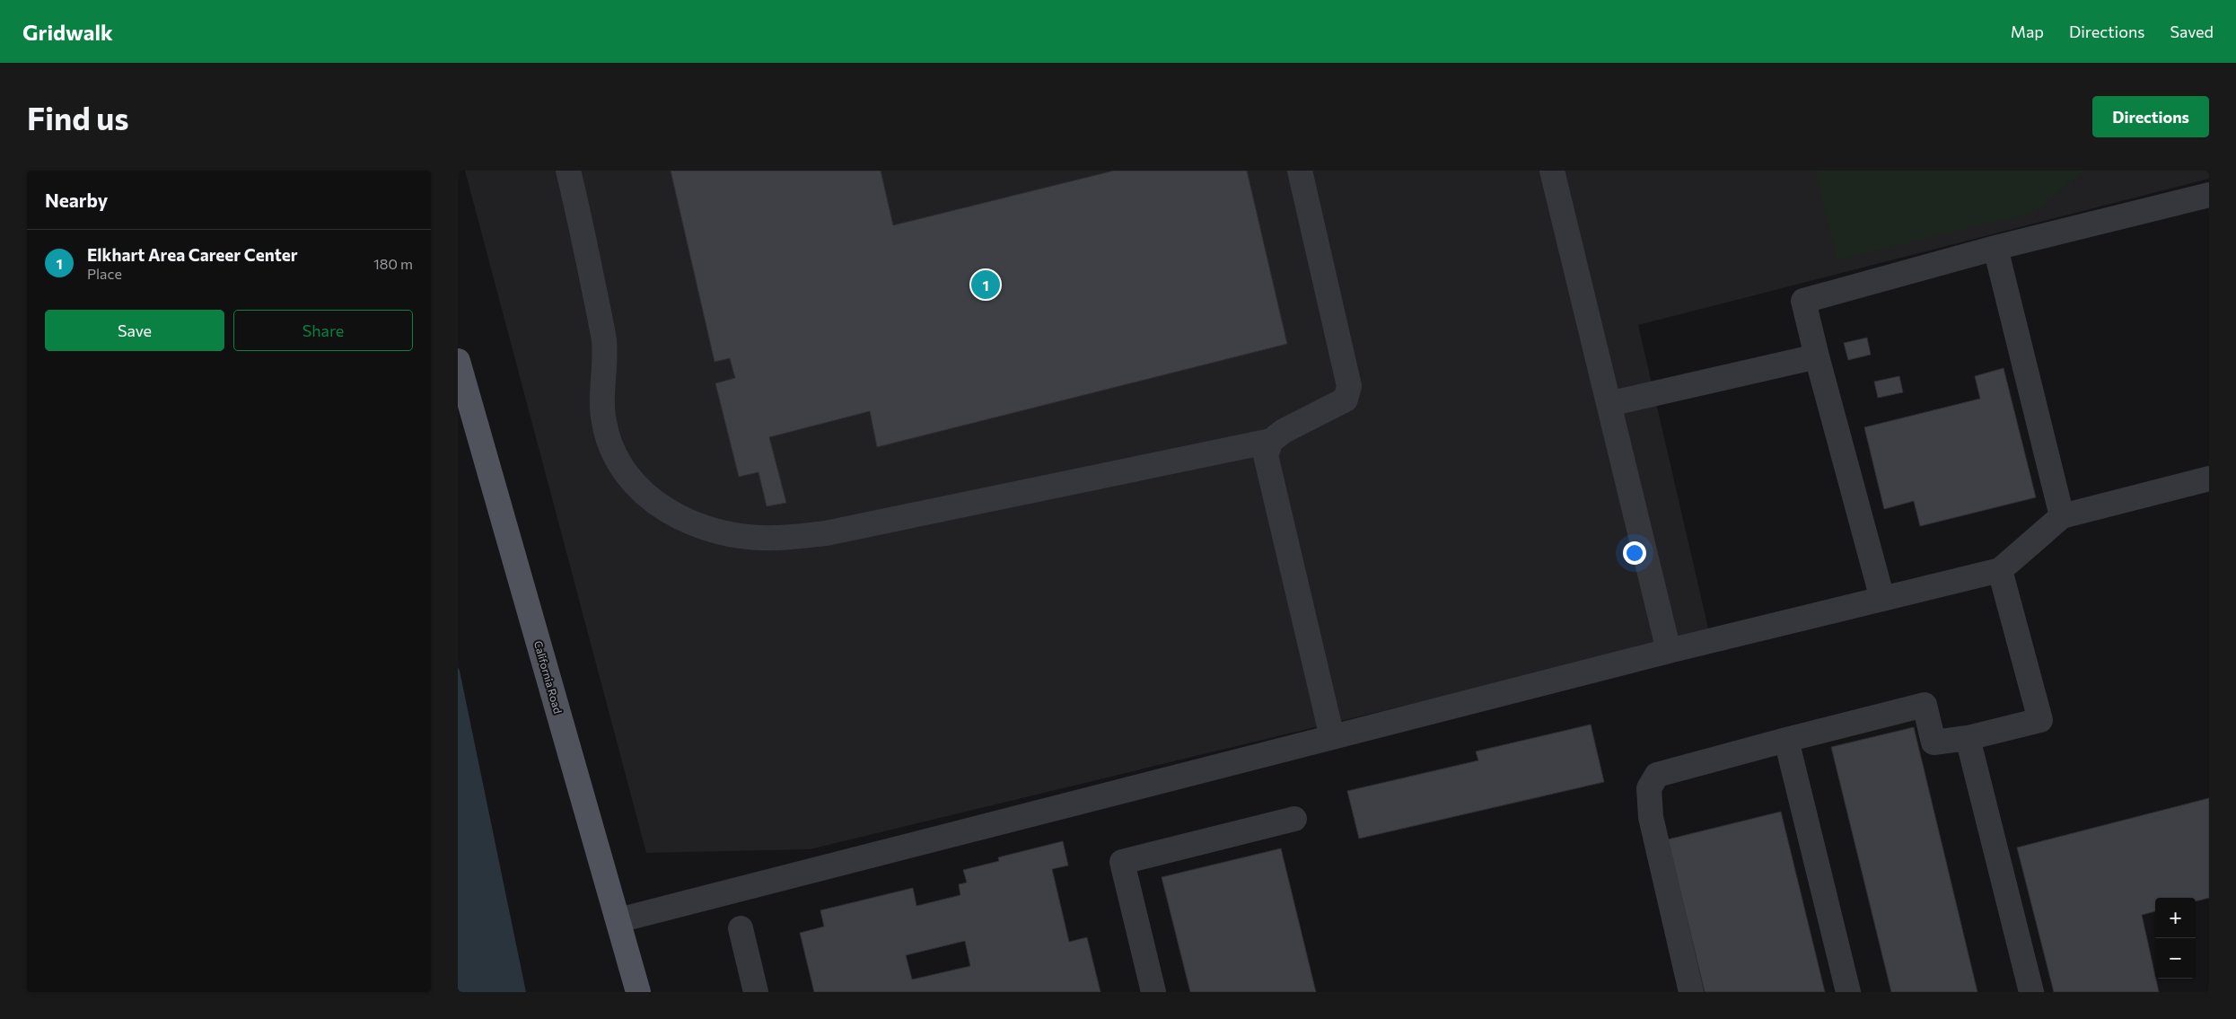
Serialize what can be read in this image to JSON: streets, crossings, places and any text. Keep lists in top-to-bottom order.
{
  "streets": {
    "main road": ["California Road"]
  },
  "page": {
    "header": "Gridwalk",
    "nav": ["Map", "Directions", "Saved"],
    "buttons": [
      "Directions",
      ["Save", "Share"]
    ],
    "title": "Find us",
    "heading": "Nearby",
    "list": [
      {
        "mark": "1",
        "name": "Elkhart Area Career Center",
        "note": "Place",
        "value": "180 m"
      }
    ],
    "pins": "1",
    "map_buttons": ["+", "−"]
  }
}
